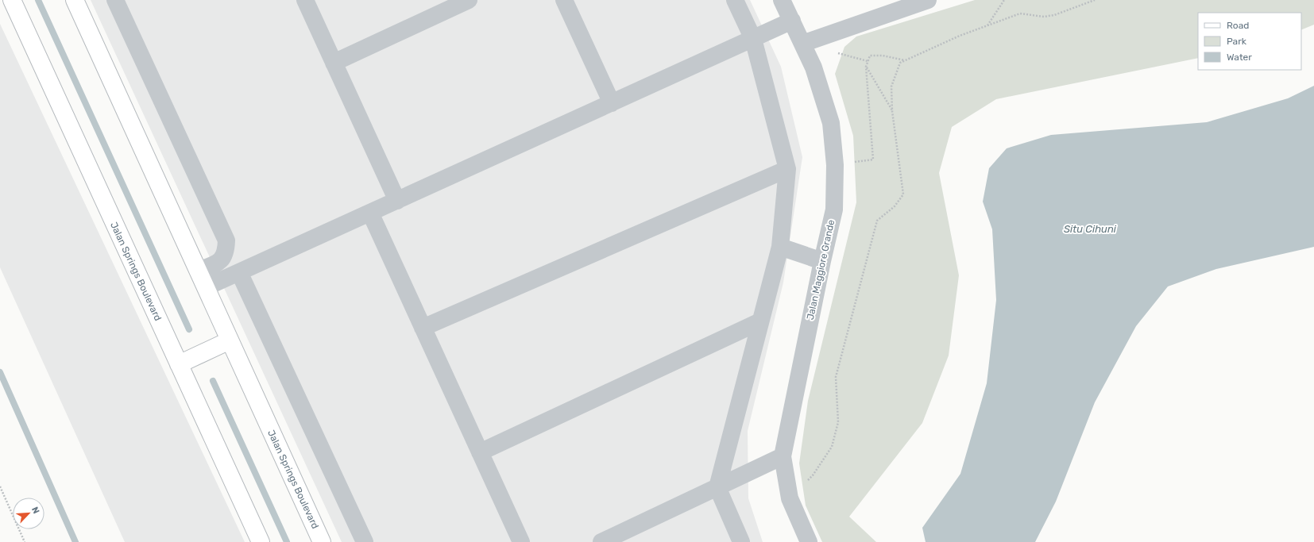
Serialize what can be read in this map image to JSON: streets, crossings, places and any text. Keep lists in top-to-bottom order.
{
  "streets": {
    "main road": ["Jalan Springs Boulevard"],
    "street": ["Jalan Maggiore Grande"]
  },
  "water": ["Situ Cihuni"],
  "legend": ["Road", "Park", "Water"],
  "north": "top right"
}
